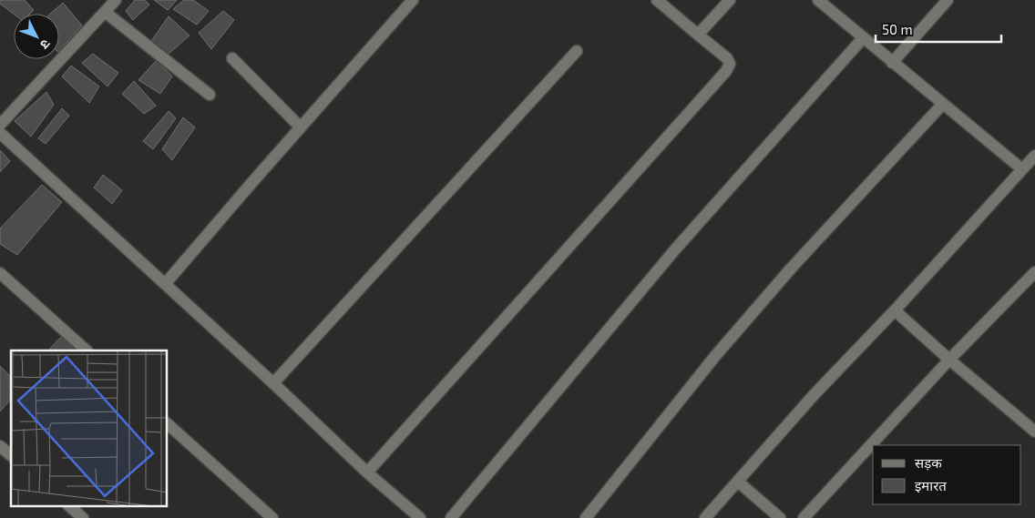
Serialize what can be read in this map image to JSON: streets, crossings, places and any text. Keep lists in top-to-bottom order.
{
  "legend": ["सड़क", "इमारत"],
  "scale_bar": "50 m",
  "north": "bottom right"
}
